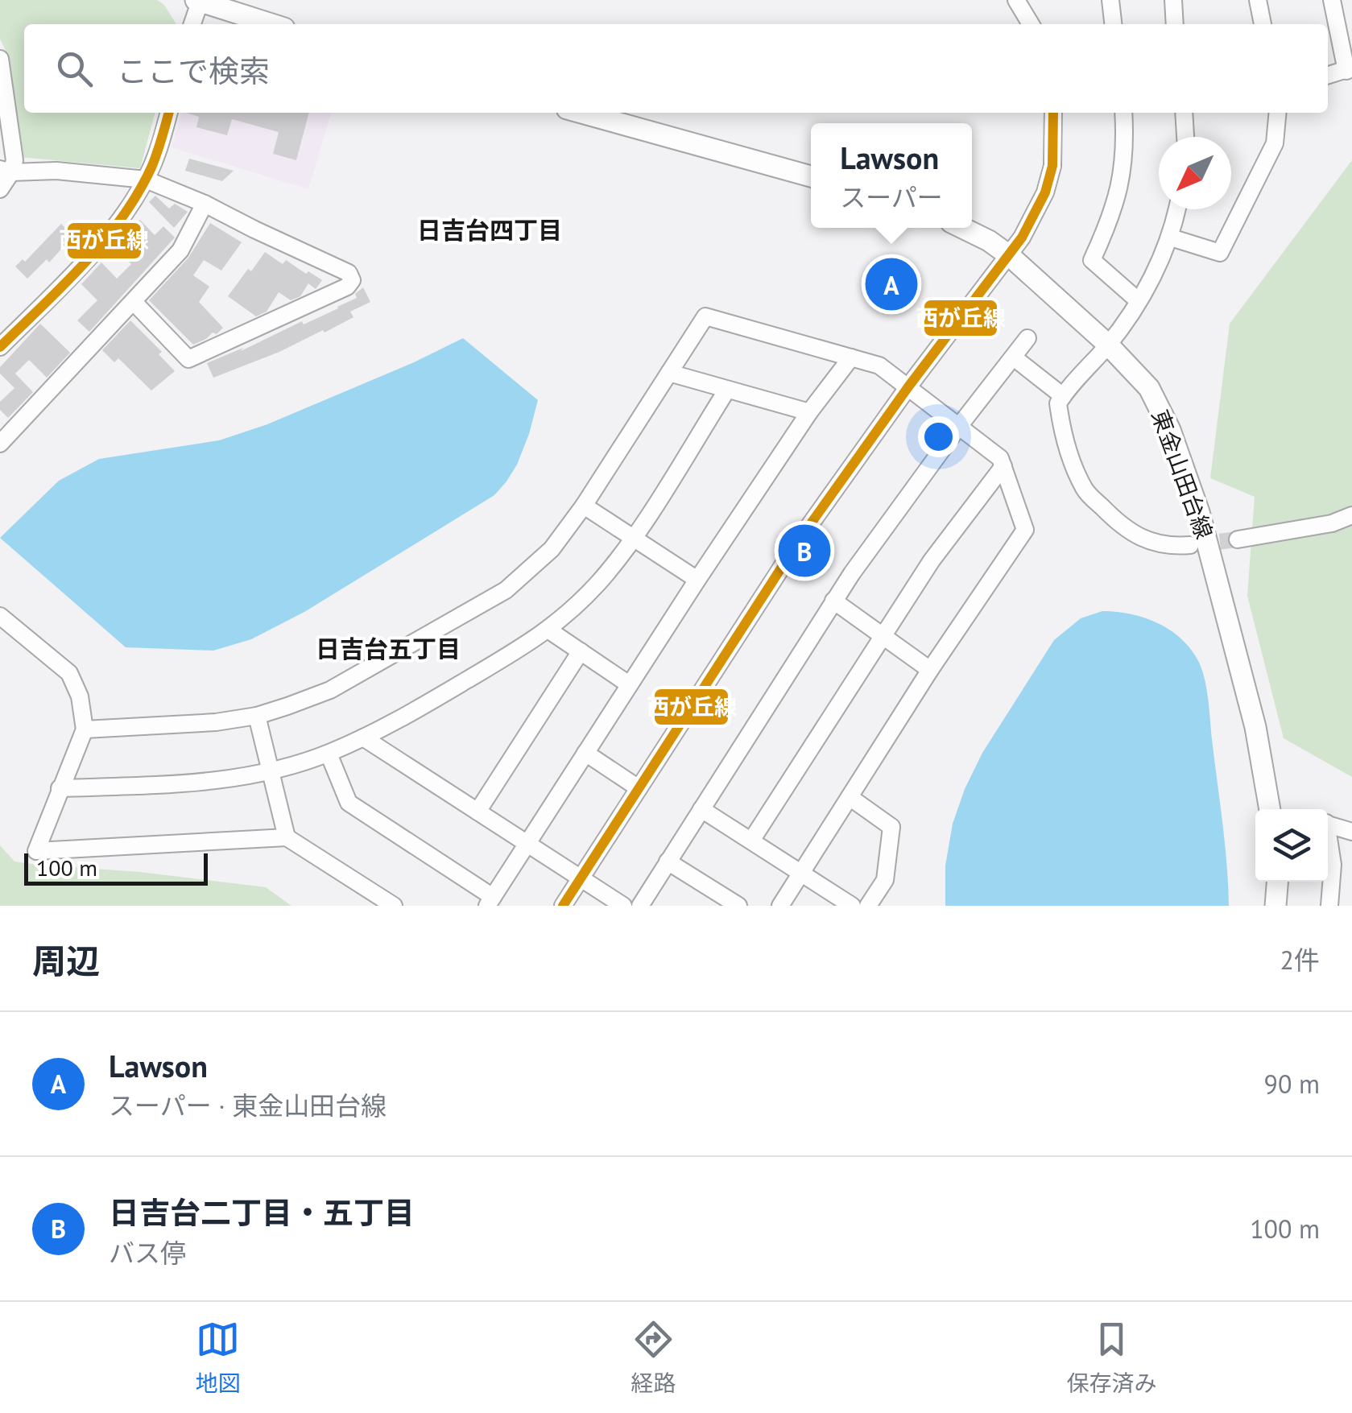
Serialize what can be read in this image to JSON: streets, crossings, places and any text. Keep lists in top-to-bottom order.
{
  "streets": {
    "main road": ["東金山田台線"]
  },
  "districts": ["日吉台四丁目", "日吉台五丁目"],
  "lines": ["transit line 西が丘線"],
  "scale_bar": "100 m",
  "north": "bottom left",
  "page": {
    "search": "ここで検索",
    "popup": ["Lawson", "スーパー"],
    "pins": ["A", "B"],
    "scale": "100 m",
    "heading": ["周辺", "2件"],
    "list": [
      {
        "mark": "A",
        "name": "Lawson",
        "note": "スーパー · 東金山田台線",
        "value": "90 m"
      },
      {
        "mark": "B",
        "name": "日吉台二丁目・五丁目",
        "note": "バス停",
        "value": "100 m"
      }
    ],
    "nav": ["地図", "経路", "保存済み"]
  }
}
